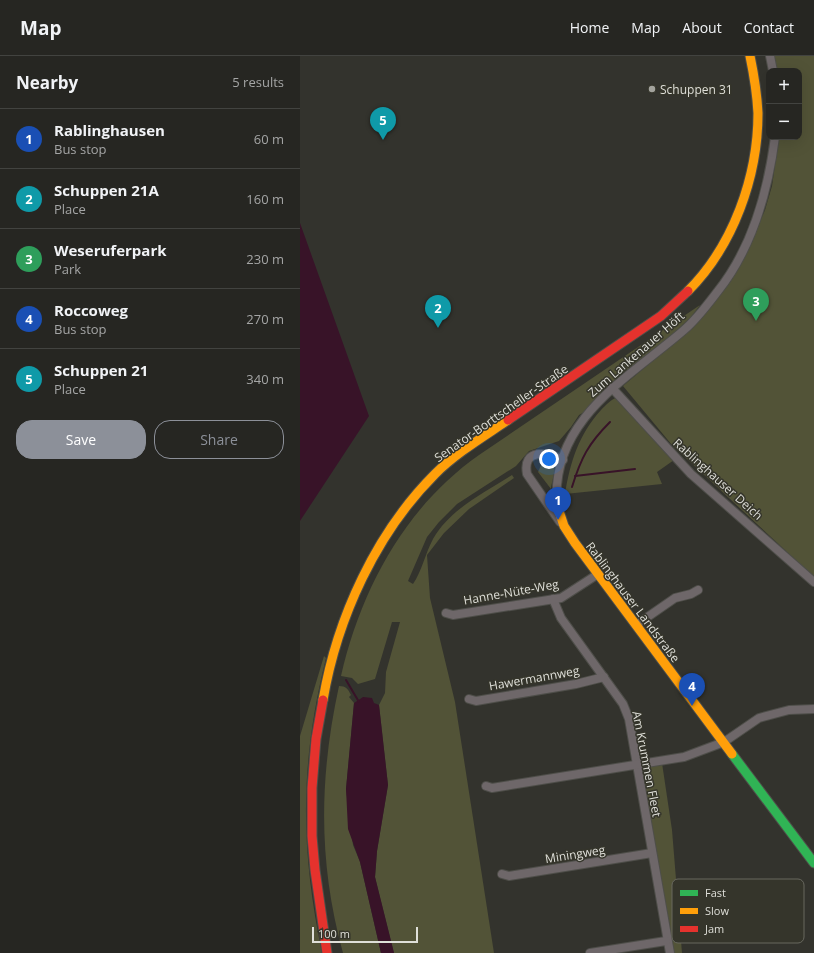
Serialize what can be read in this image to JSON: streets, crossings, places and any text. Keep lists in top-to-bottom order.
{
  "streets": {
    "street": [
      "Zum Lankenauer Höft",
      "Senator-Borttscheller-Straße",
      "Rablinghauser Deich",
      "Hanne-Nüte-Weg",
      "Rablinghauser Landstraße",
      "Hawermannweg",
      "Am Krummen Fleet",
      "Miningweg"
    ]
  },
  "crossings": [
    ["Zum Lankenauer Höft", "Rablinghauser Deich"],
    ["Zum Lankenauer Höft", "Rablinghauser Landstraße"],
    ["Hanne-Nüte-Weg", "Rablinghauser Landstraße"],
    ["Hanne-Nüte-Weg", "Am Krummen Fleet"],
    ["Hawermannweg", "Am Krummen Fleet"],
    ["Am Krummen Fleet", "Miningweg"]
  ],
  "places": ["Schuppen 31"],
  "legend": ["Fast", "Slow", "Jam"],
  "scale_bar": "100 m",
  "page": {
    "header": "Map",
    "nav": [
      "Home",
      "Map",
      "About",
      "Contact"
    ],
    "heading": ["Nearby", "5 results"],
    "map_buttons": ["+", "−"],
    "pins": [
      "5",
      "3",
      "2",
      "1",
      "4"
    ],
    "list": [
      {
        "mark": "1",
        "name": "Rablinghausen",
        "note": "Bus stop",
        "value": "60 m"
      },
      {
        "mark": "2",
        "name": "Schuppen 21A",
        "note": "Place",
        "value": "160 m"
      },
      {
        "mark": "3",
        "name": "Weseruferpark",
        "note": "Park",
        "value": "230 m"
      },
      {
        "mark": "4",
        "name": "Roccoweg",
        "note": "Bus stop",
        "value": "270 m"
      },
      {
        "mark": "5",
        "name": "Schuppen 21",
        "note": "Place",
        "value": "340 m"
      }
    ],
    "buttons": ["Save", "Share"],
    "scale": "100 m"
  }
}
